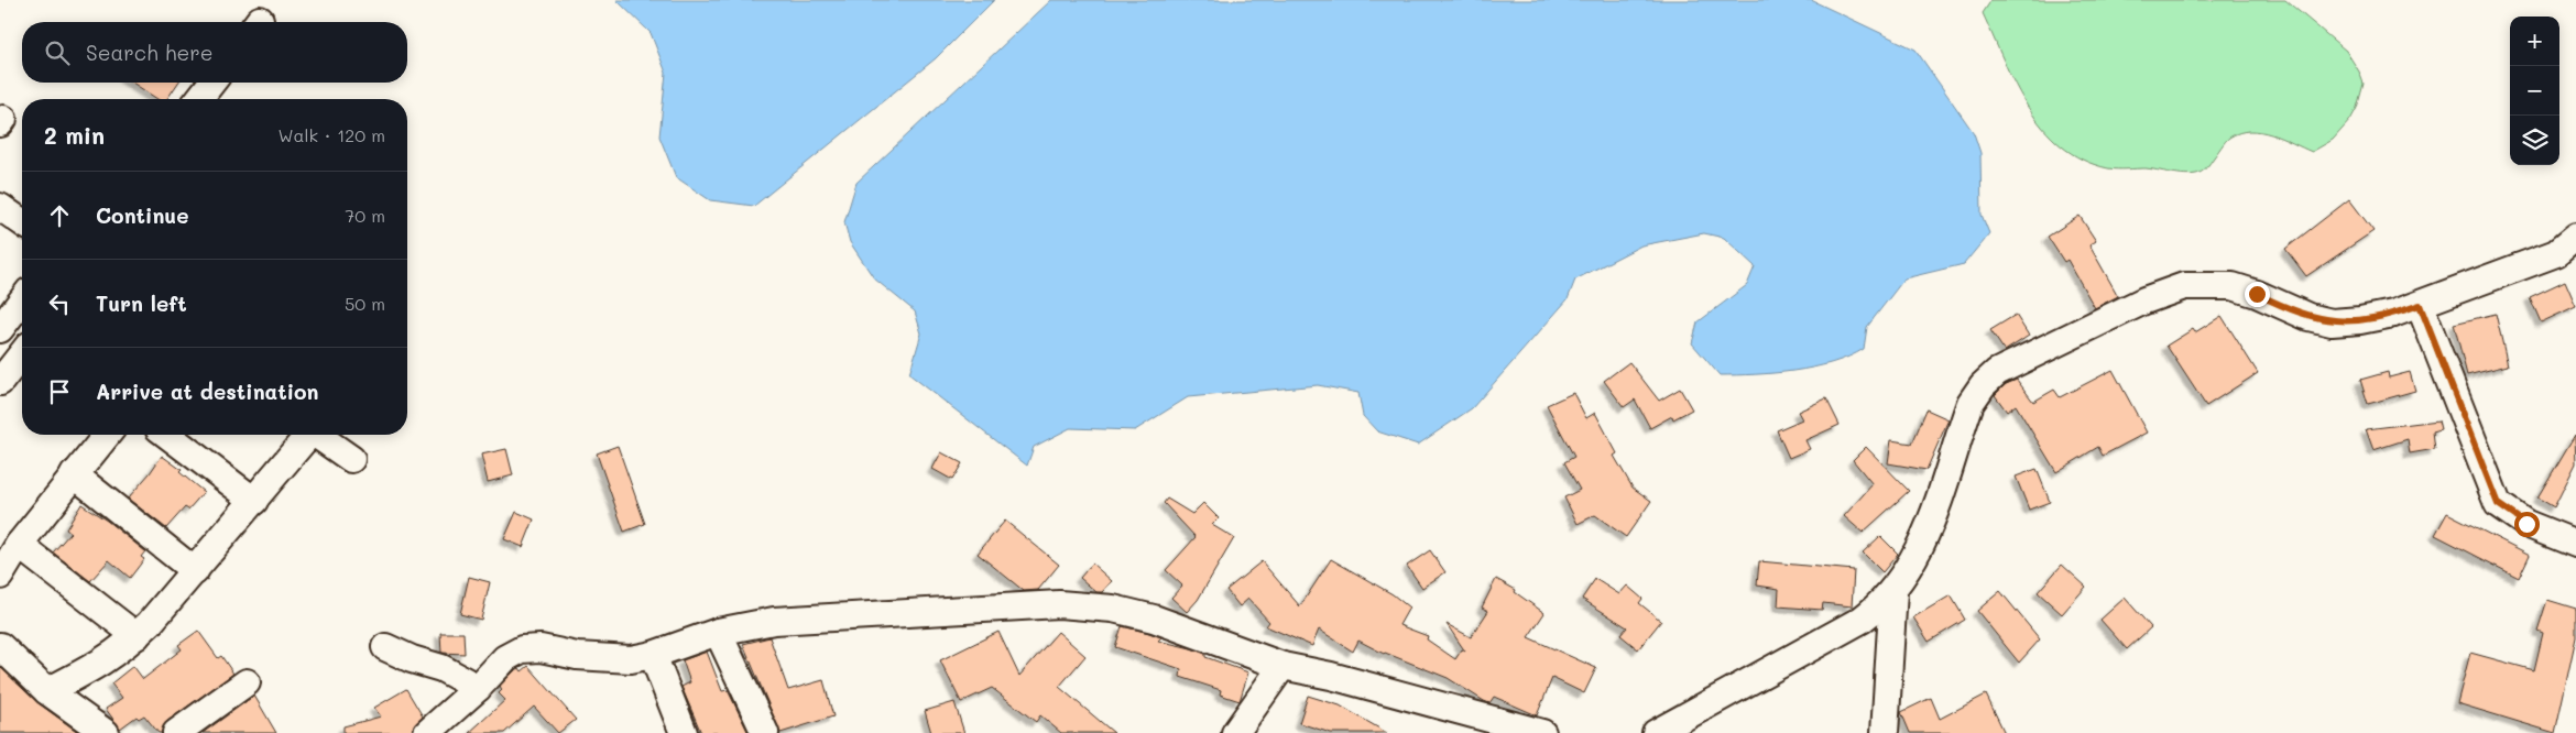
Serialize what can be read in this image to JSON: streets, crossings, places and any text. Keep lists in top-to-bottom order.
{
  "page": {
    "map_buttons": ["+", "−"],
    "search": "Search here",
    "heading": ["2 min", "Walk · 120 m"],
    "list": [
      ["Continue", "70 m"],
      ["Turn left", "50 m"],
      "Arrive at destination"
    ]
  }
}
